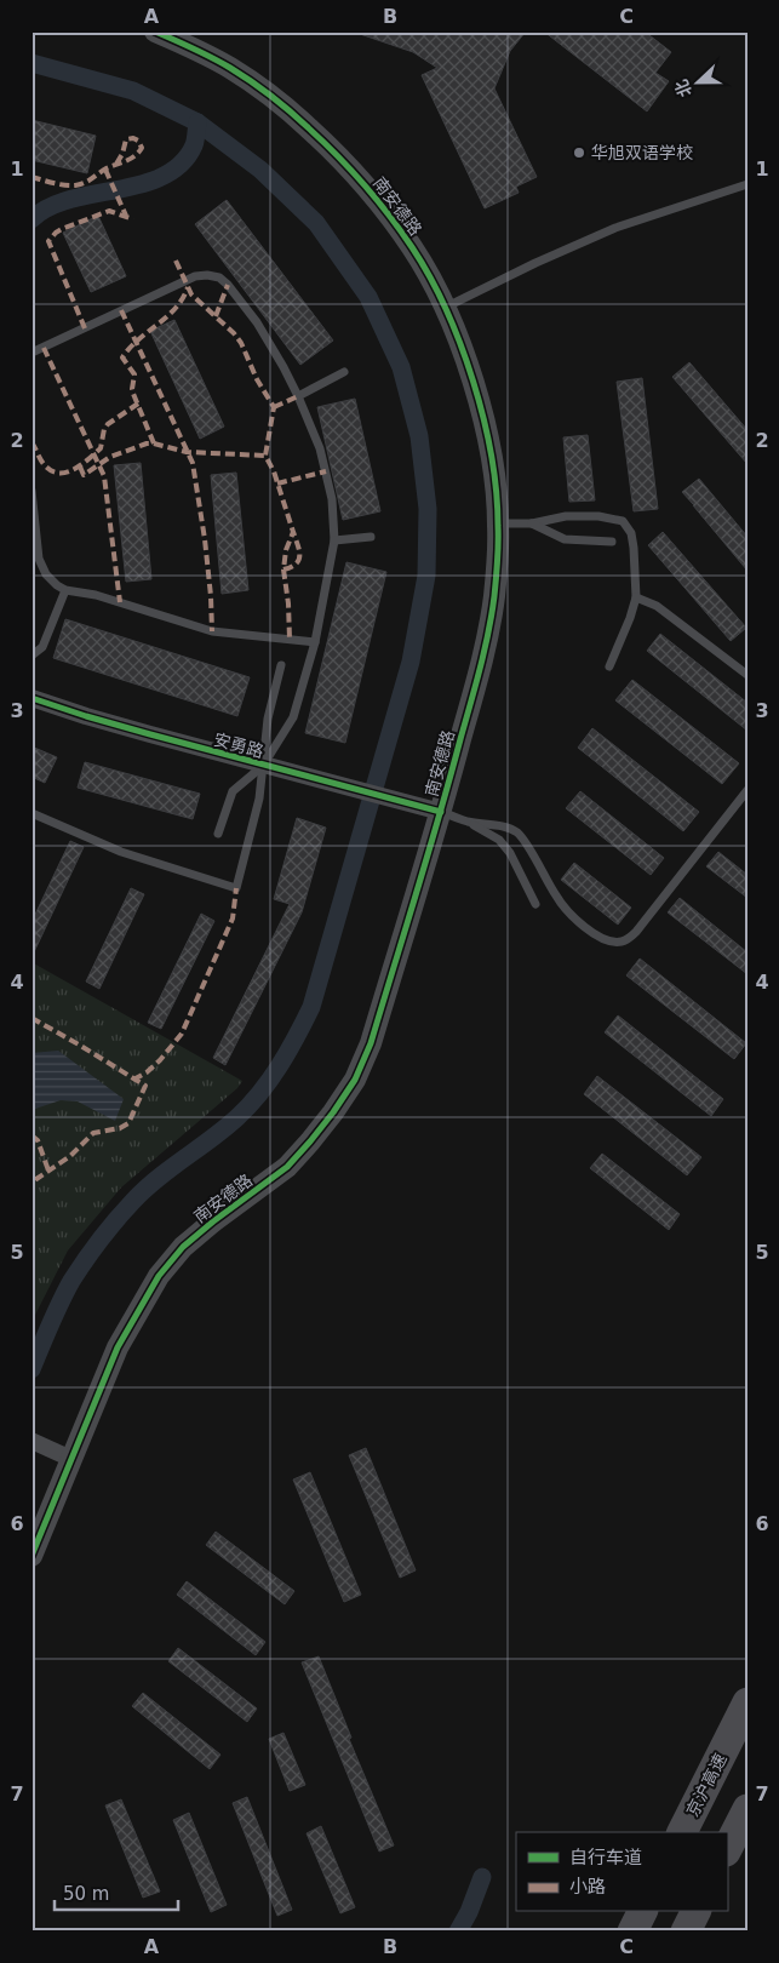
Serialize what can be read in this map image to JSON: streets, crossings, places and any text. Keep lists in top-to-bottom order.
{
  "streets": {
    "highway": ["京沪高速"],
    "street": ["南安德路", "安勇路"]
  },
  "crossings": [
    ["南安德路", "安勇路"]
  ],
  "places": ["华旭双语学校"],
  "legend": ["自行车道", "小路"],
  "scale_bar": "50 m",
  "north": "left",
  "grid": {
    "columns": ["A", "B", "C"],
    "rows": [
      "1",
      "2",
      "3",
      "4",
      "5",
      "6",
      "7"
    ]
  }
}
